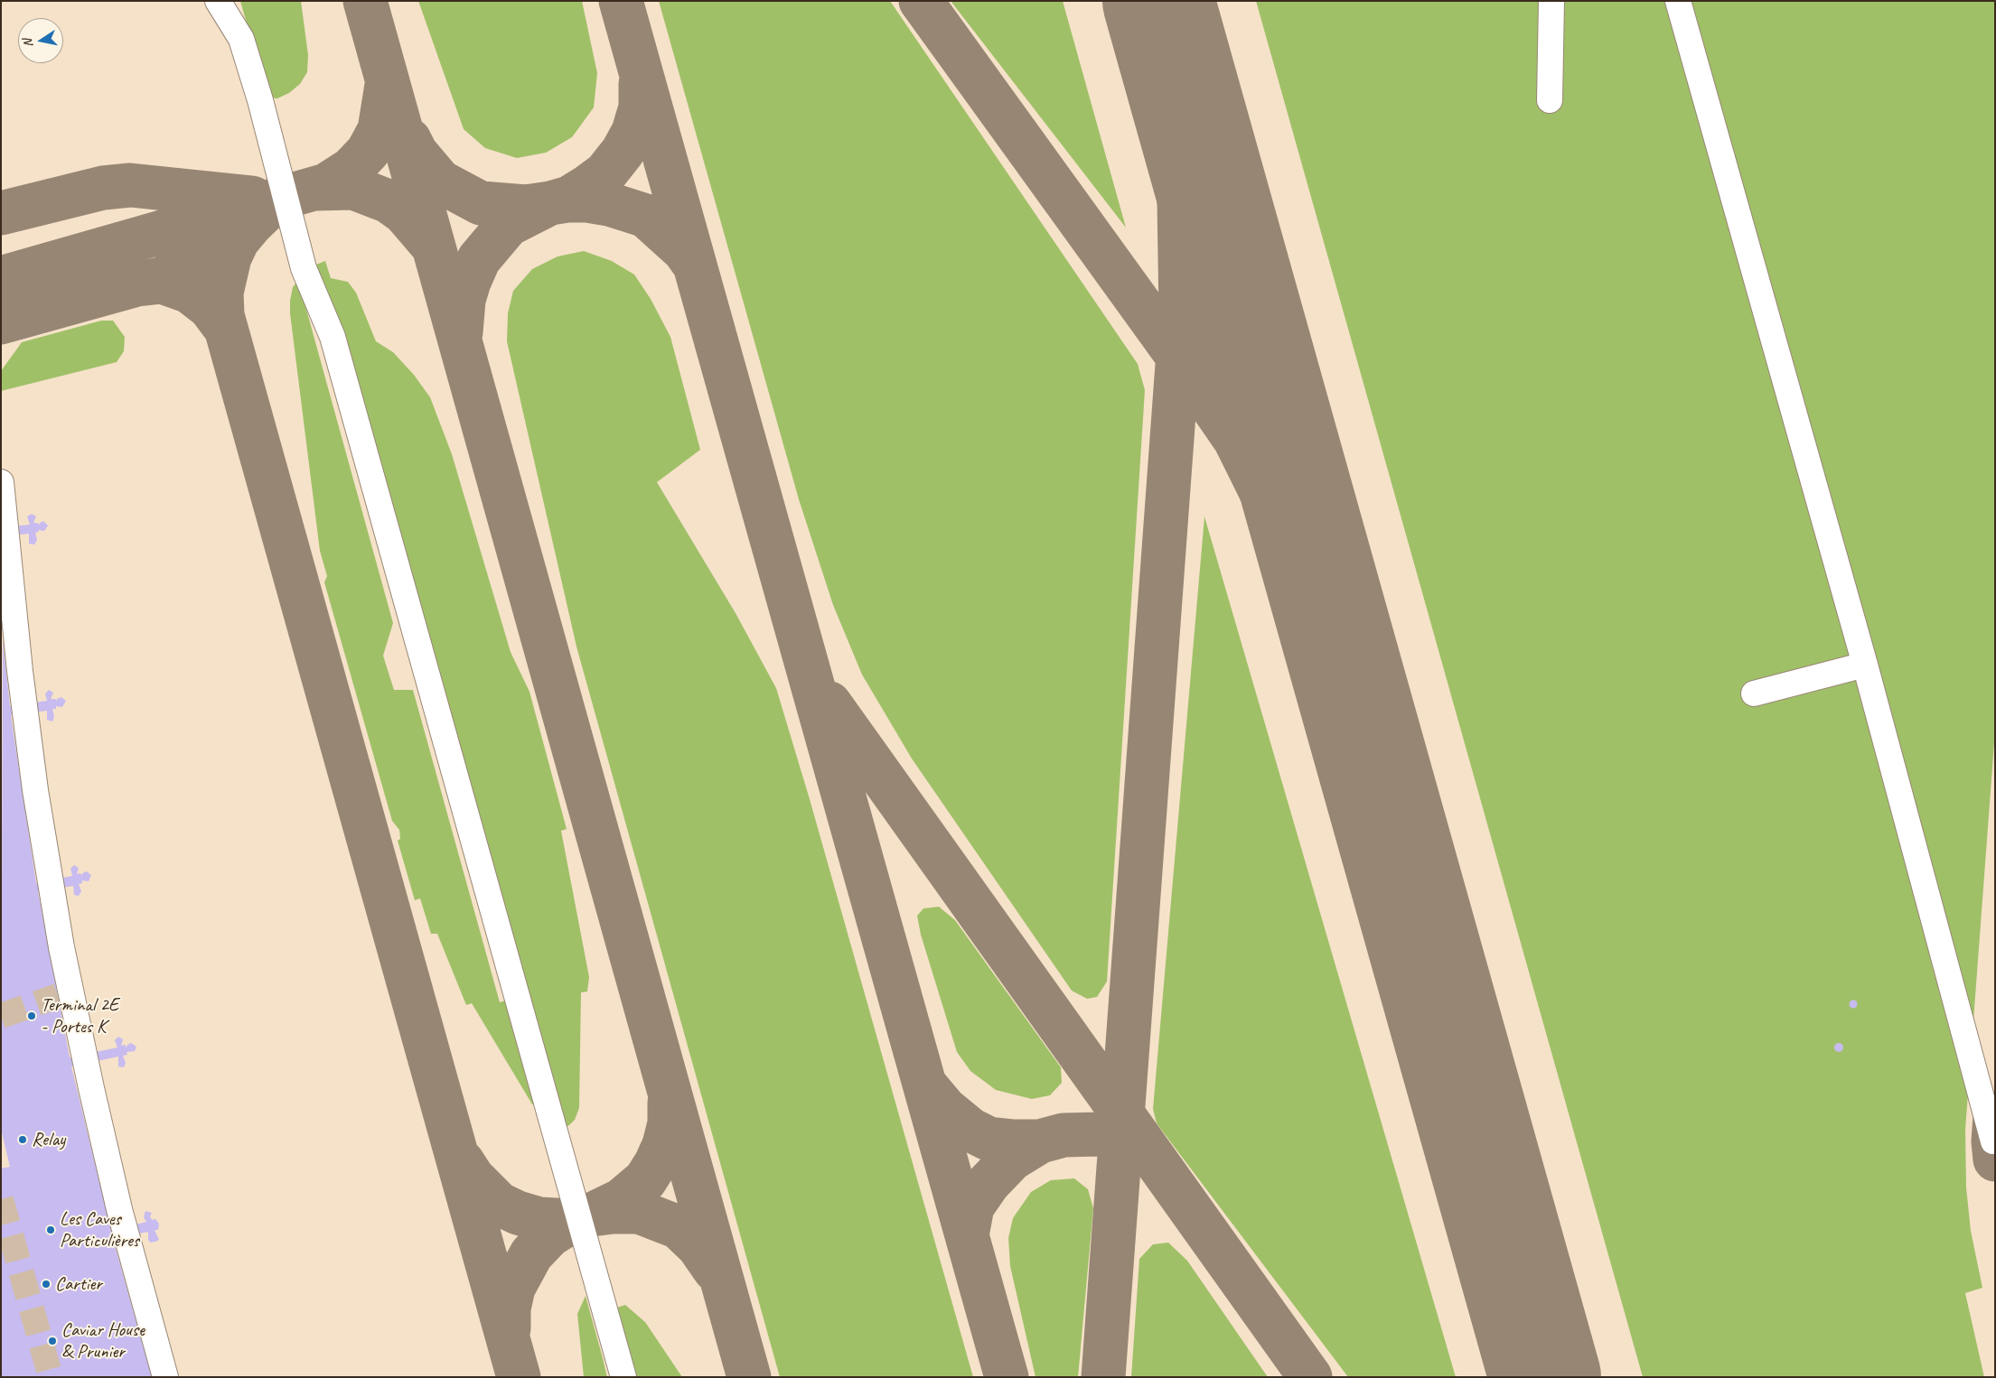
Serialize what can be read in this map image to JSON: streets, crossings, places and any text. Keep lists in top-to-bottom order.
{
  "places": [
    "Terminal 2E - Portes K",
    "Relay",
    "Les Caves Particulières",
    "Cartier",
    "Caviar House & Prunier"
  ],
  "north": "left"
}
